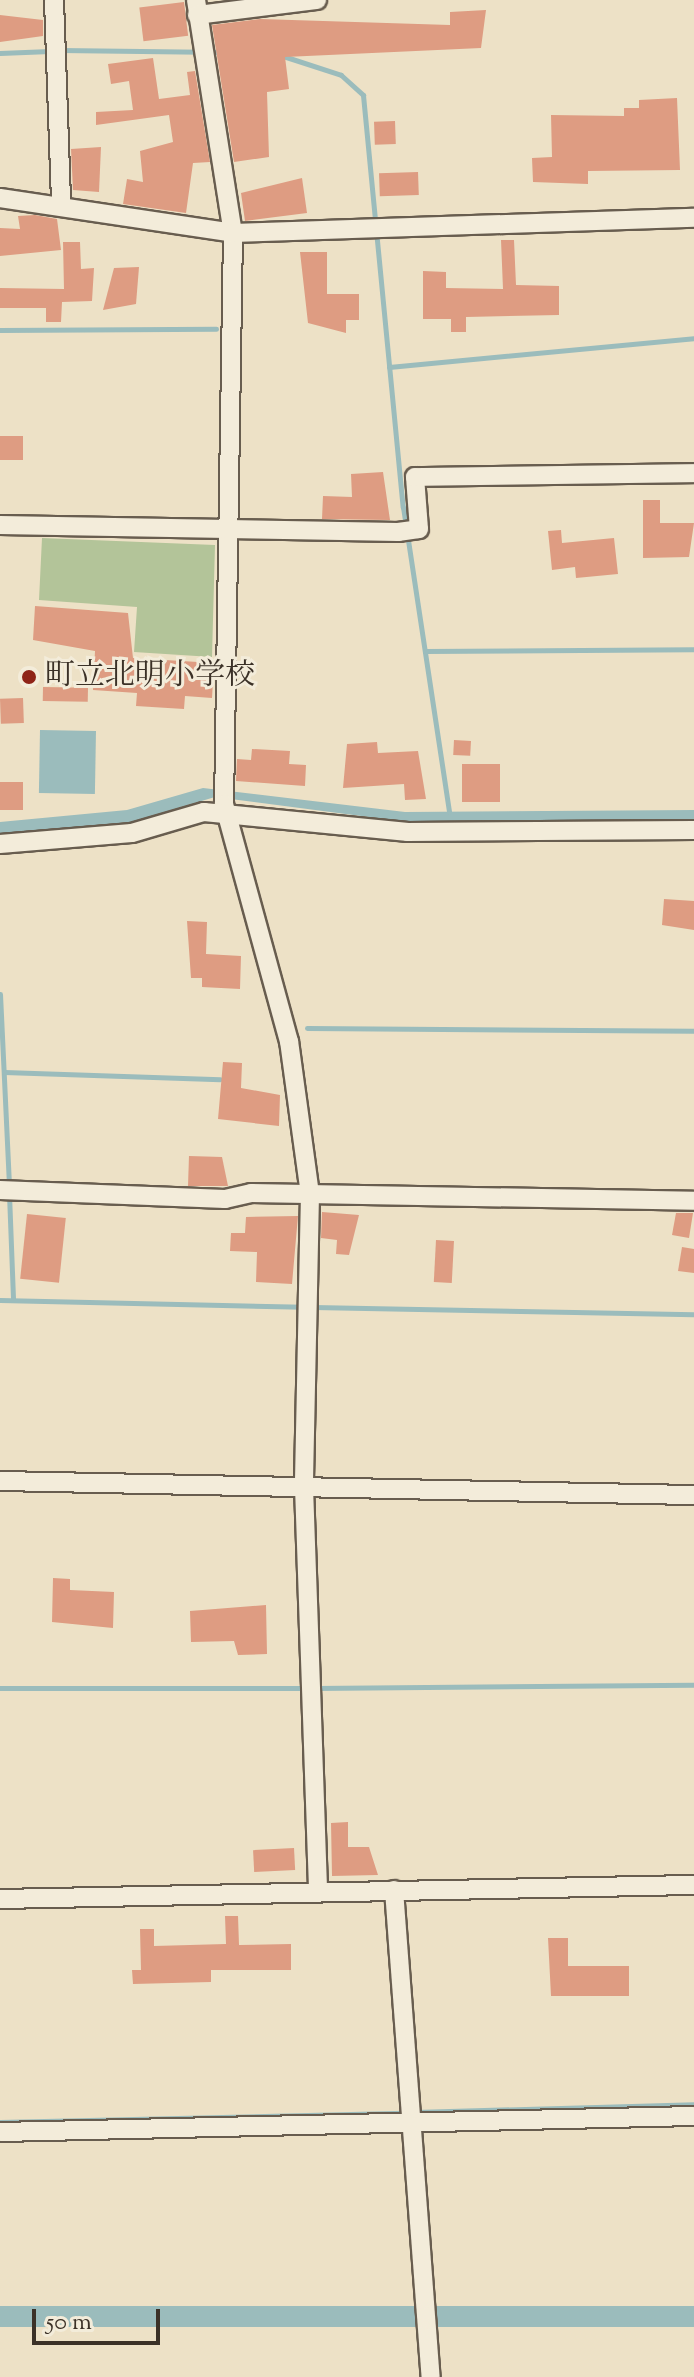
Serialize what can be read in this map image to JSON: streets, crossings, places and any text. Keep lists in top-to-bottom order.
{
  "places": ["町立北明小学校"],
  "scale_bar": "50 m"
}
